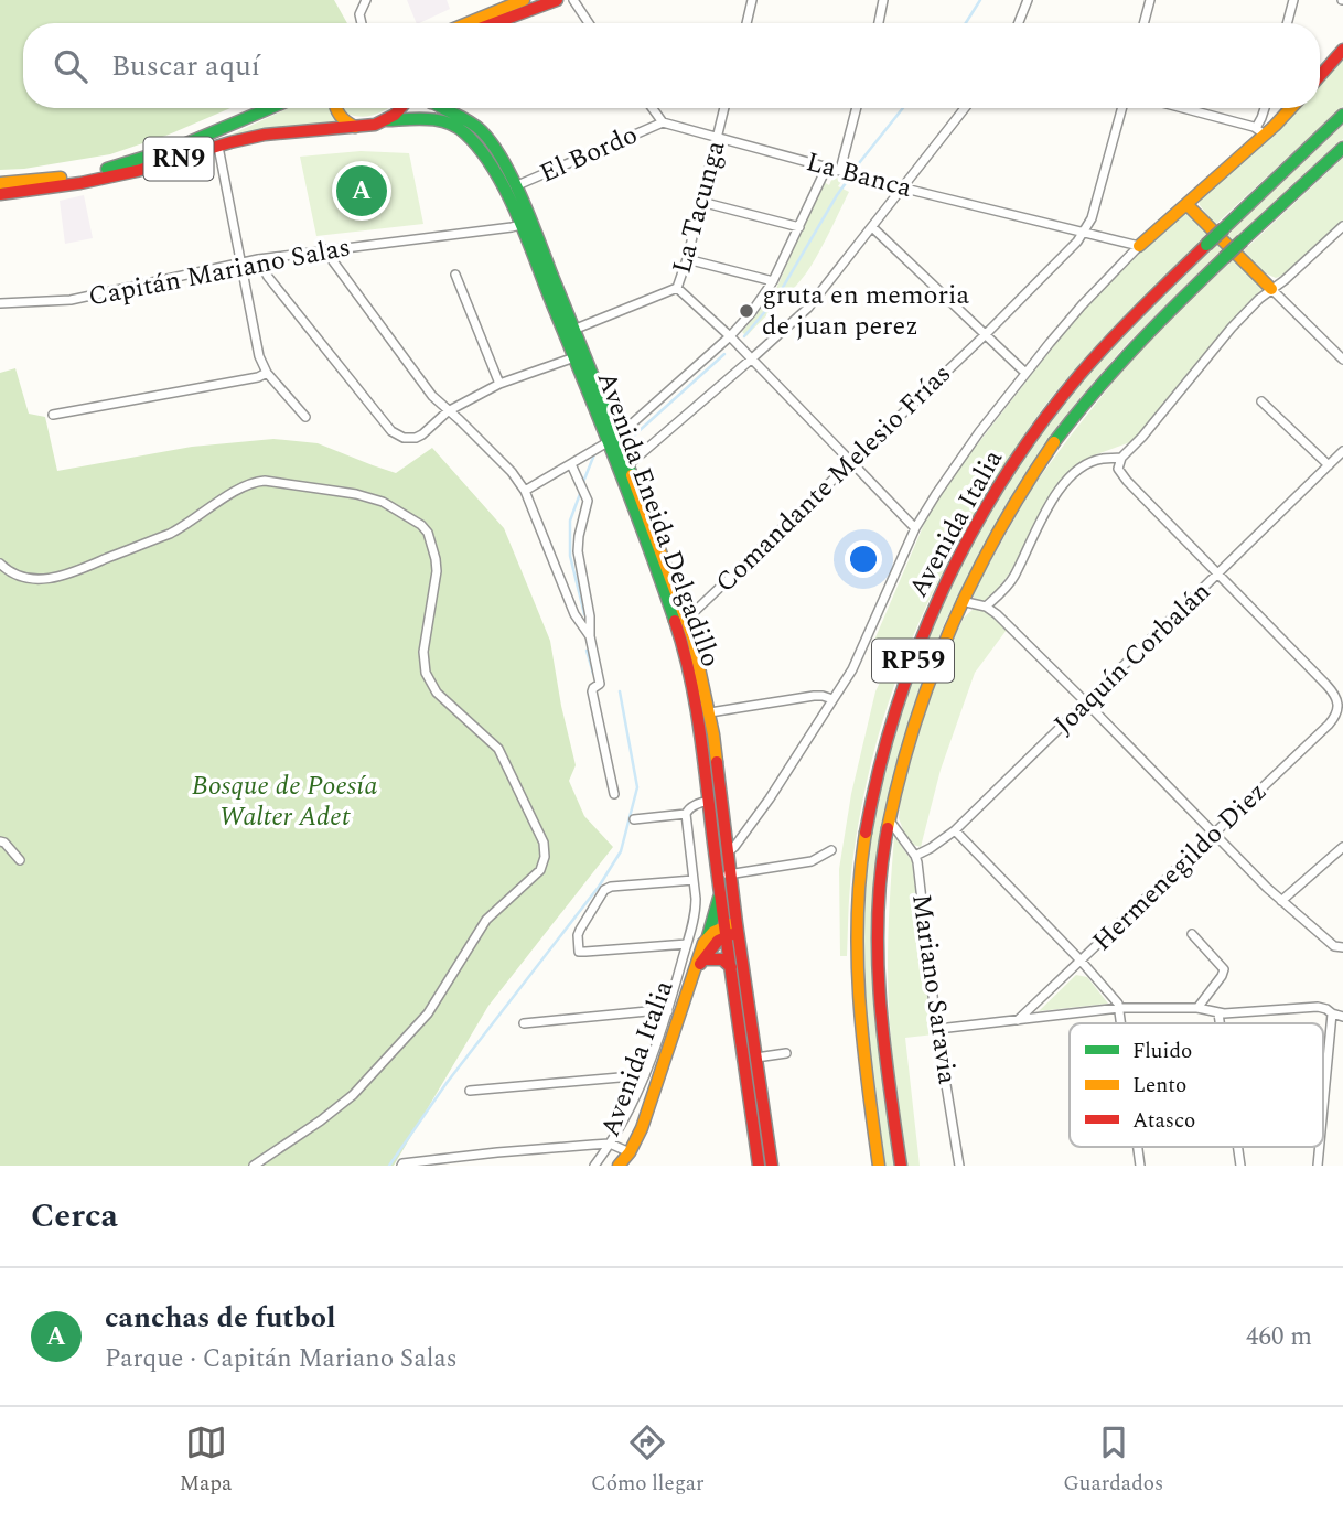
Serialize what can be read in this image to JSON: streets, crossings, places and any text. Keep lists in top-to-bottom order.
{
  "streets": {
    "main road": [
      "RN9",
      "Avenida Eneida Delgadillo",
      "Avenida Italia",
      "RP59"
    ],
    "street": [
      "El Bordo",
      "La Banca",
      "La Tacunga",
      "Capitán Mariano Salas",
      "Comandante Melesio Frías",
      "Joaquín Corbalán",
      "Hermenegildo Diez",
      "Mariano Saravia"
    ]
  },
  "crossings": [
    ["El Bordo", "La Banca"],
    ["El Bordo", "Avenida Eneida Delgadillo"],
    ["RN9", "Avenida Eneida Delgadillo"],
    ["La Banca", "La Tacunga"],
    ["La Banca", "Comandante Melesio Frías"],
    ["La Tacunga", "Avenida Eneida Delgadillo"],
    ["Capitán Mariano Salas", "Avenida Eneida Delgadillo"],
    ["Comandante Melesio Frías", "Avenida Eneida Delgadillo"],
    ["Avenida Eneida Delgadillo", "Avenida Italia"],
    ["Avenida Italia", "Mariano Saravia"],
    ["Joaquín Corbalán", "Hermenegildo Diez"],
    ["Joaquín Corbalán", "Mariano Saravia"]
  ],
  "parks": ["Bosque de Poesía Walter Adet"],
  "places": ["gruta en memoria de juan perez"],
  "legend": ["Fluido", "Lento", "Atasco"],
  "page": {
    "search": "Buscar aquí",
    "pins": "A",
    "heading": "Cerca",
    "list": [
      {
        "mark": "A",
        "name": "canchas de futbol",
        "note": "Parque · Capitán Mariano Salas",
        "value": "460 m"
      }
    ],
    "nav": ["Mapa", "Cómo llegar", "Guardados"]
  }
}
